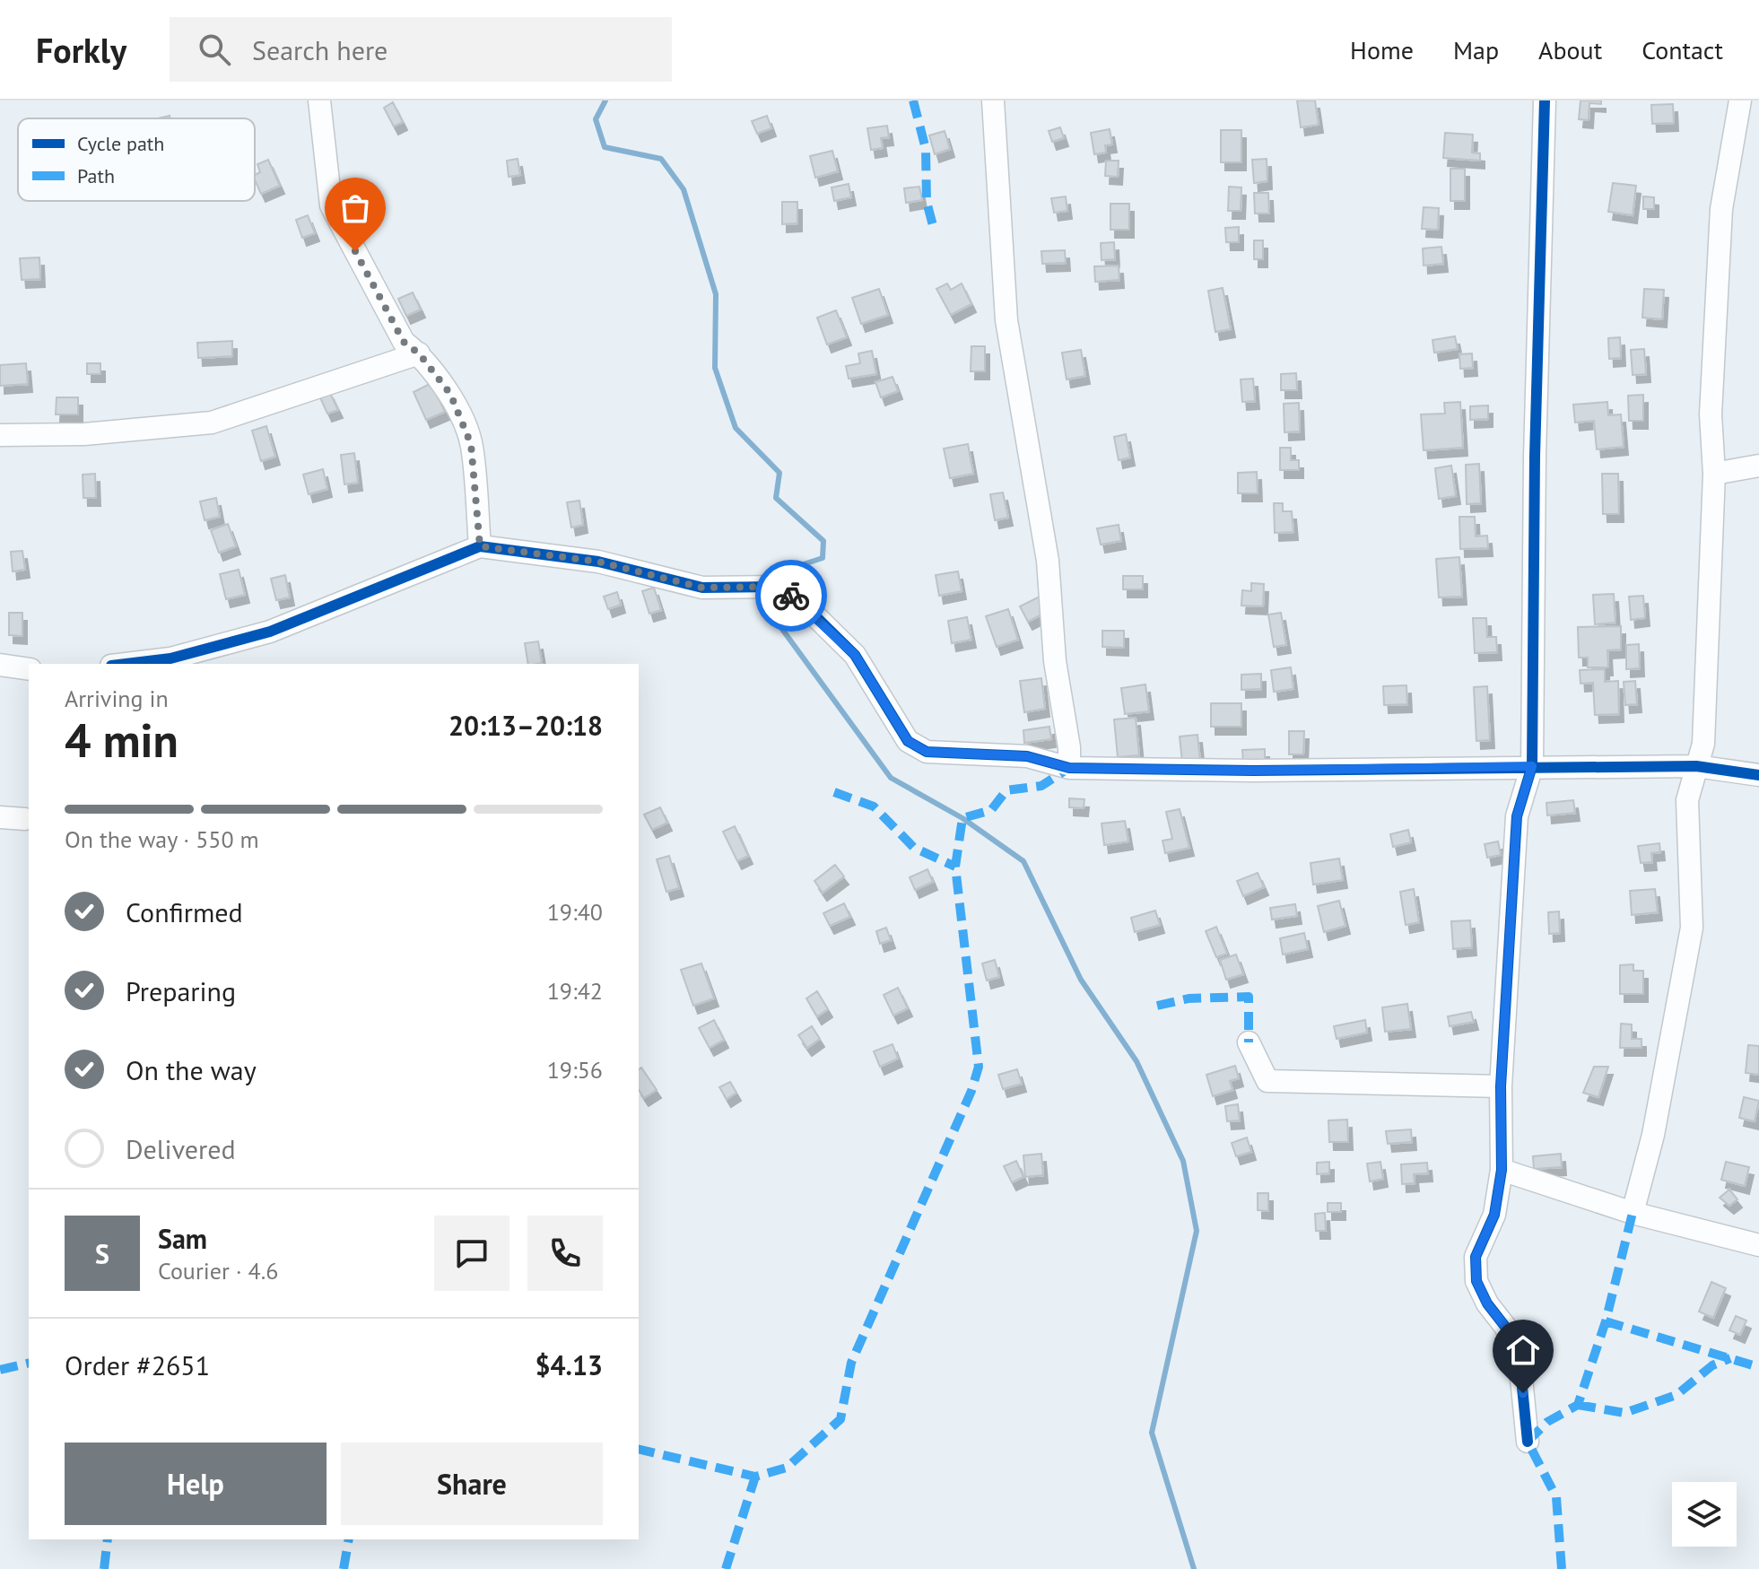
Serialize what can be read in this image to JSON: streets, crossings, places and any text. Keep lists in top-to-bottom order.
{
  "legend": ["Cycle path", "Path"],
  "page": {
    "header": "Forkly",
    "search": "Search here",
    "nav": [
      "Home",
      "Map",
      "About",
      "Contact"
    ],
    "heading": ["4 min", "Arriving in", "20:13–20:18"],
    "panel": [
      "Sam",
      "Courier · 4.6",
      "Order #2651",
      "$4.13"
    ],
    "bar": "On the way · 550 m",
    "list": [
      ["Confirmed", "19:40"],
      ["Preparing", "19:42"],
      ["On the way", "19:56"],
      "Delivered"
    ],
    "round": "S",
    "buttons": ["Help", "Share"]
  }
}
